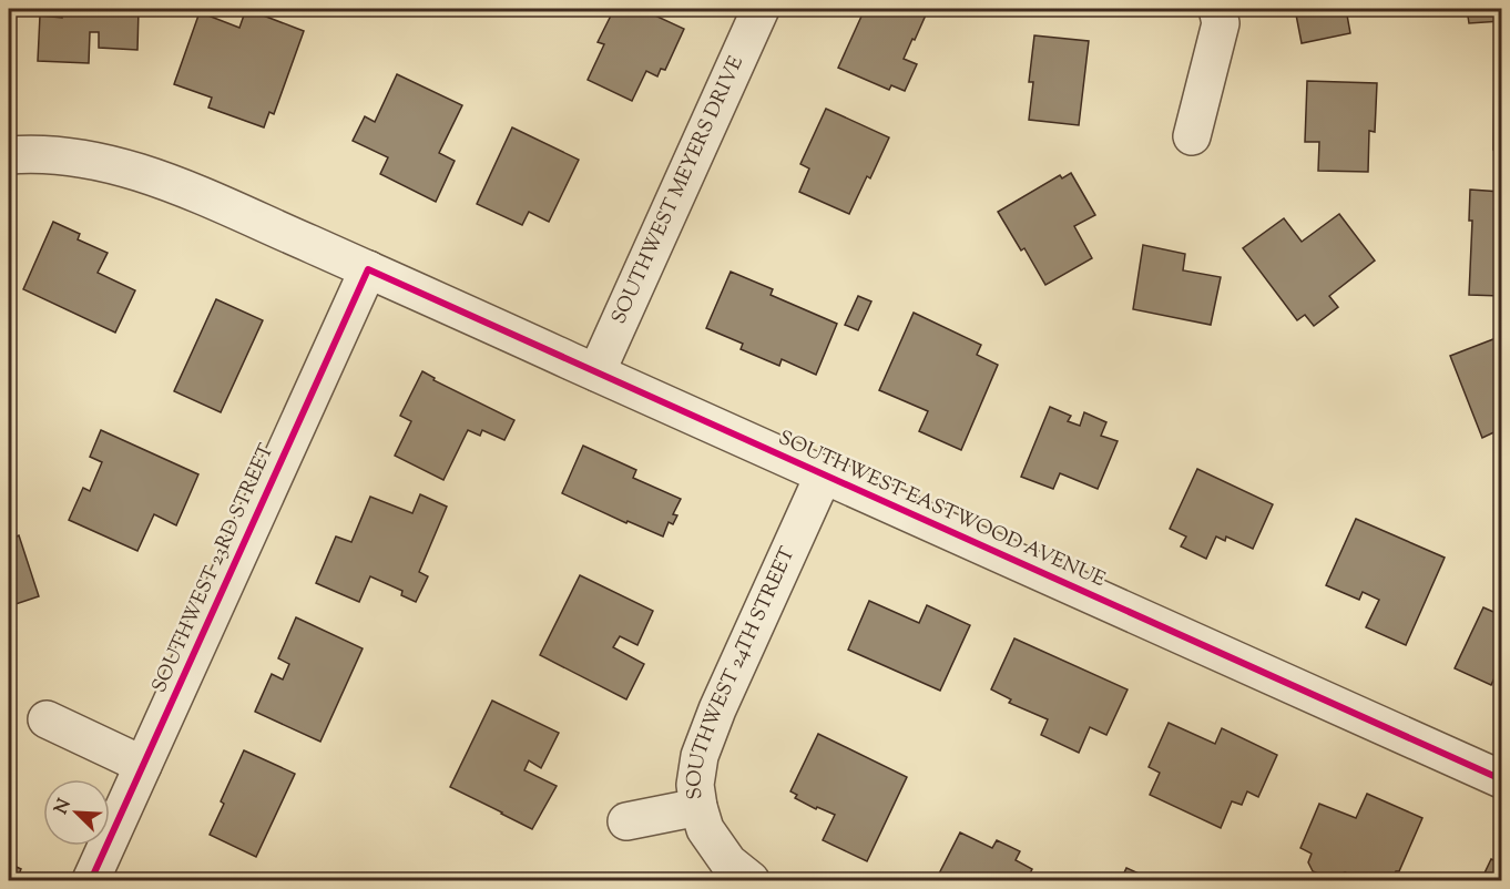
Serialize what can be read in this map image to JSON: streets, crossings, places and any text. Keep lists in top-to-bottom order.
{
  "streets": {
    "street": [
      "SOUTHWEST MEYERS DRIVE",
      "SOUTHWEST EASTWOOD AVENUE",
      "SOUTHWEST 23RD STREET",
      "SOUTHWEST 24TH STREET"
    ]
  },
  "crossings": [
    ["SOUTHWEST MEYERS DRIVE", "SOUTHWEST EASTWOOD AVENUE"],
    ["SOUTHWEST EASTWOOD AVENUE", "SOUTHWEST 23RD STREET"],
    ["SOUTHWEST EASTWOOD AVENUE", "SOUTHWEST 24TH STREET"]
  ],
  "north": "top left"
}
